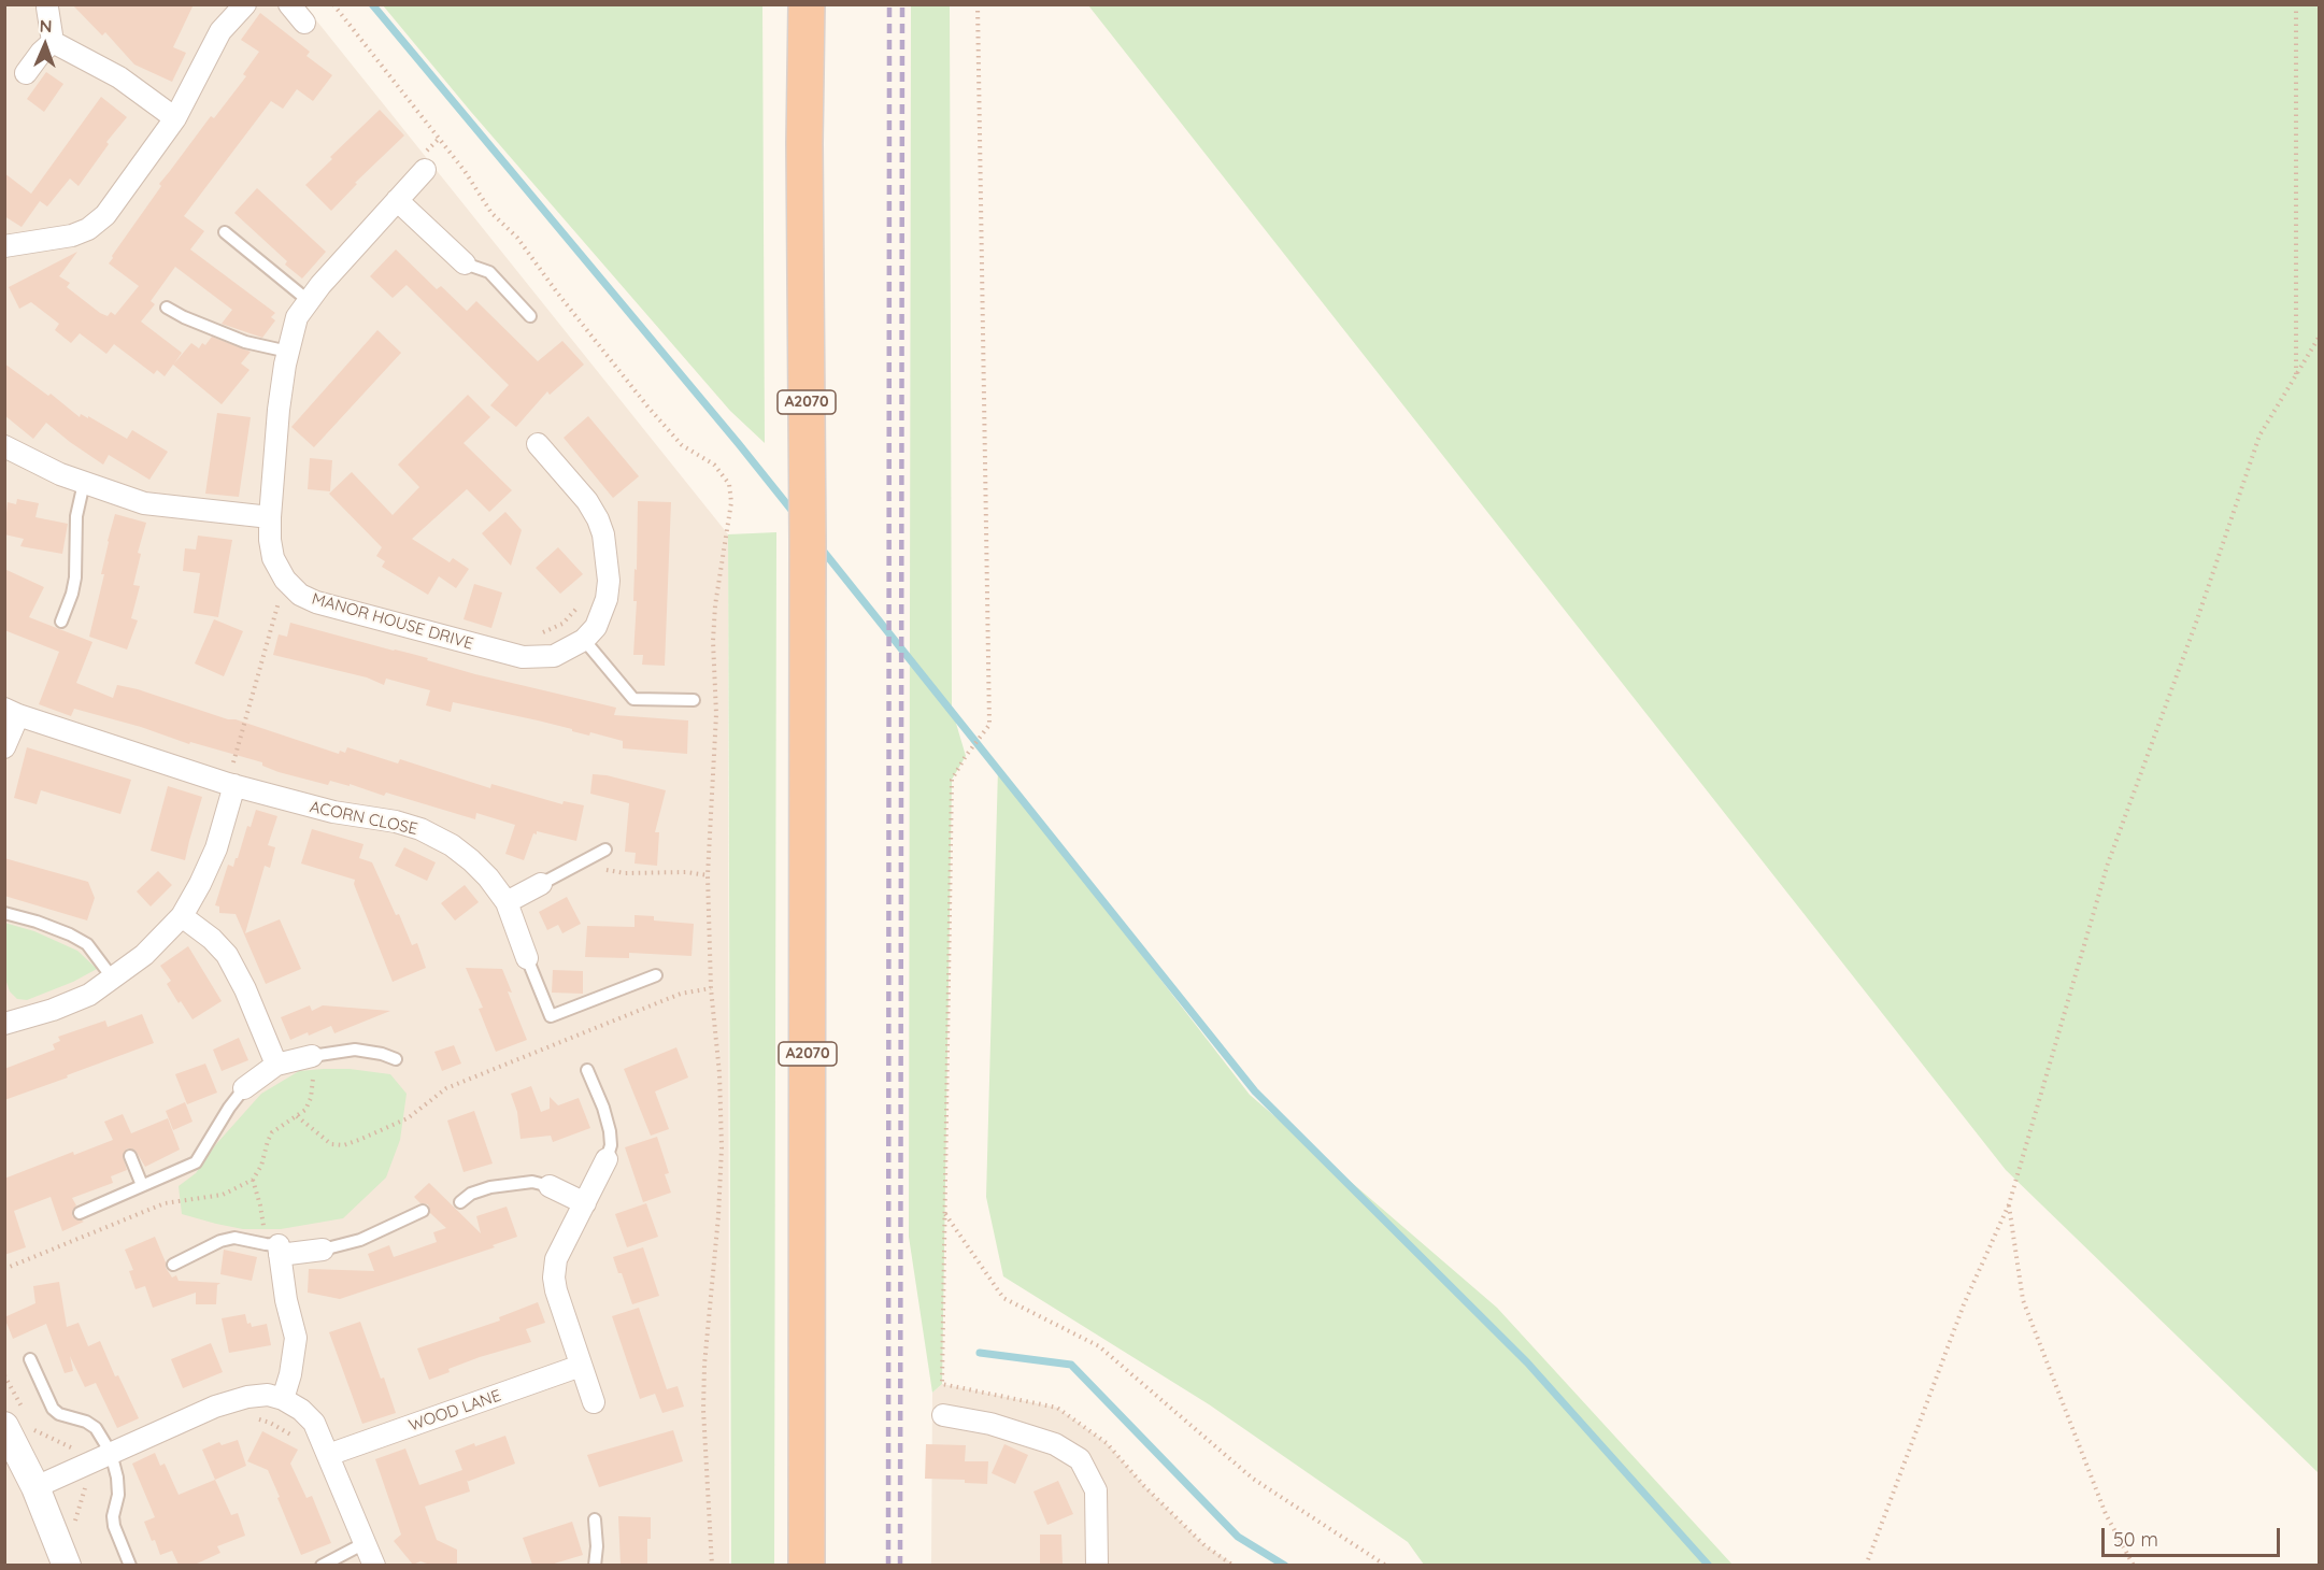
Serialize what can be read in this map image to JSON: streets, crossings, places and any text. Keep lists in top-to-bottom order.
{
  "streets": {
    "highway": ["A2070"],
    "street": ["MANOR HOUSE DRIVE", "ACORN CLOSE", "WOOD LANE"]
  },
  "scale_bar": "50 m",
  "north": "top"
}
